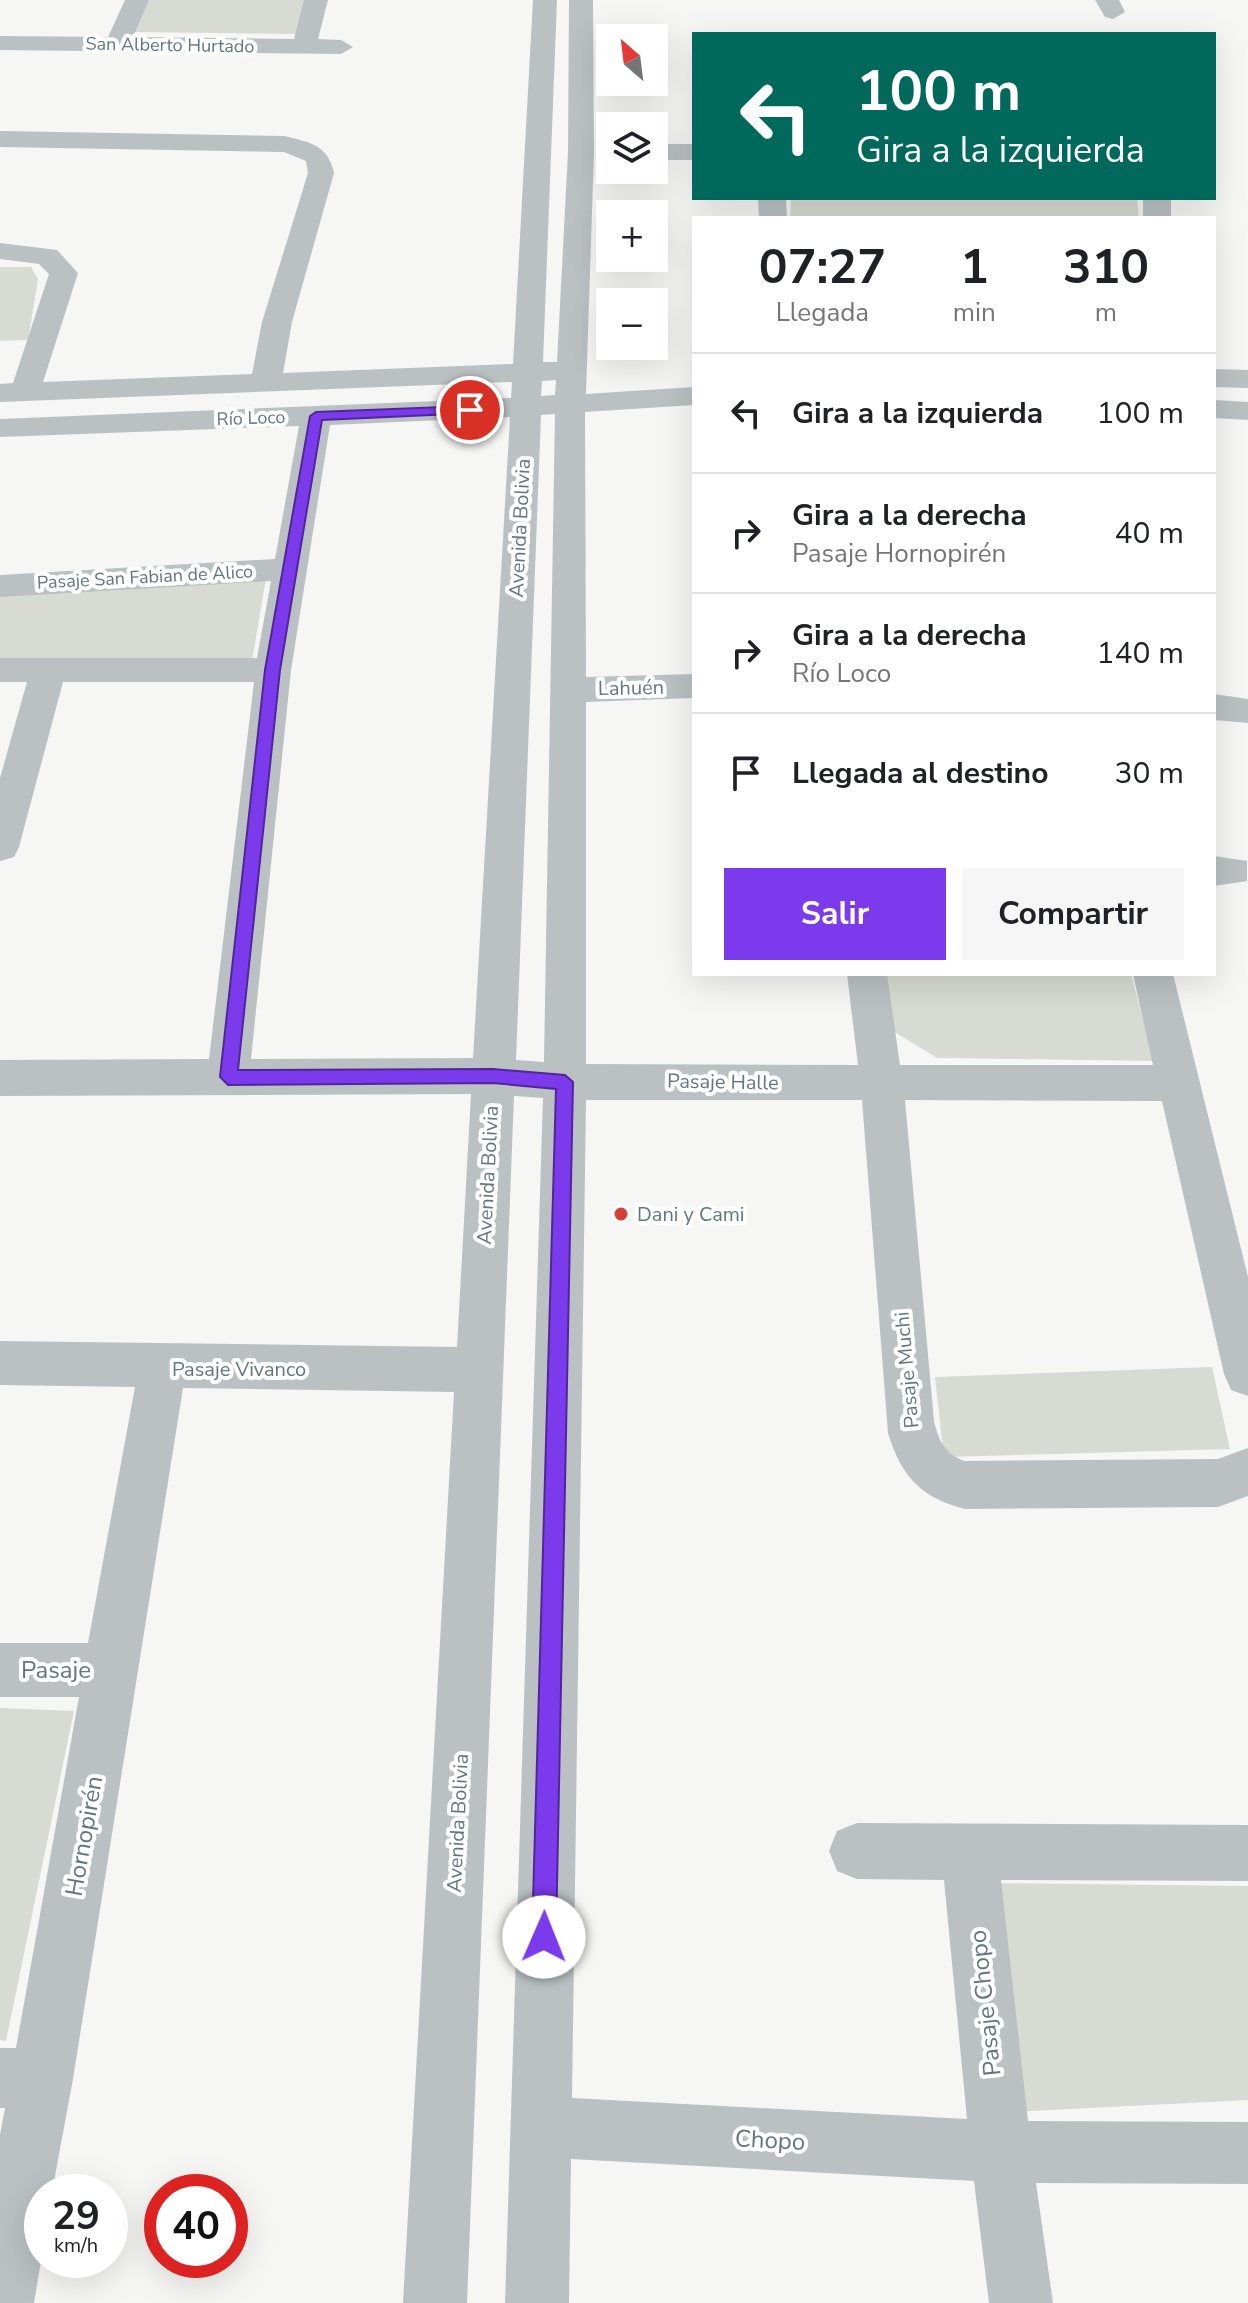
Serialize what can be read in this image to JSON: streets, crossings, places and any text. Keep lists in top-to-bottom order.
{
  "streets": {
    "street": [
      "San Alberto Hurtado",
      "Río Loco",
      "Avenida Bolivia",
      "Pasaje San Fabian de Alico",
      "Lahuén",
      "Pasaje Halle",
      "Pasaje Vivanco",
      "Pasaje Muchi",
      "Pasaje",
      "Hornopirén",
      "Pasaje Chopo",
      "Chopo"
    ]
  },
  "crossings": [
    ["Río Loco", "Avenida Bolivia"],
    ["Avenida Bolivia", "Pasaje Halle"],
    ["Avenida Bolivia", "Pasaje Vivanco"],
    ["Pasaje Halle", "Pasaje Muchi"],
    ["Pasaje Vivanco", "Hornopirén"],
    ["Pasaje", "Hornopirén"],
    ["Pasaje Chopo", "Chopo"]
  ],
  "places": ["Dani y Cami"],
  "north": "top left",
  "page": {
    "map_buttons": ["+", "−"],
    "turn": ["100 m", "Gira a la izquierda"],
    "eta": [
      "07:27",
      "Llegada",
      "1",
      "min",
      "310",
      "m"
    ],
    "list": [
      {
        "name": "Gira a la izquierda",
        "value": "100 m"
      },
      {
        "name": "Gira a la derecha",
        "note": "Pasaje Hornopirén",
        "value": "40 m"
      },
      {
        "name": "Gira a la derecha",
        "note": "Río Loco",
        "value": "140 m"
      },
      {
        "name": "Llegada al destino",
        "value": "30 m"
      }
    ],
    "buttons": ["Salir", "Compartir"],
    "speed": "29 km/h",
    "limit": "40"
  }
}
